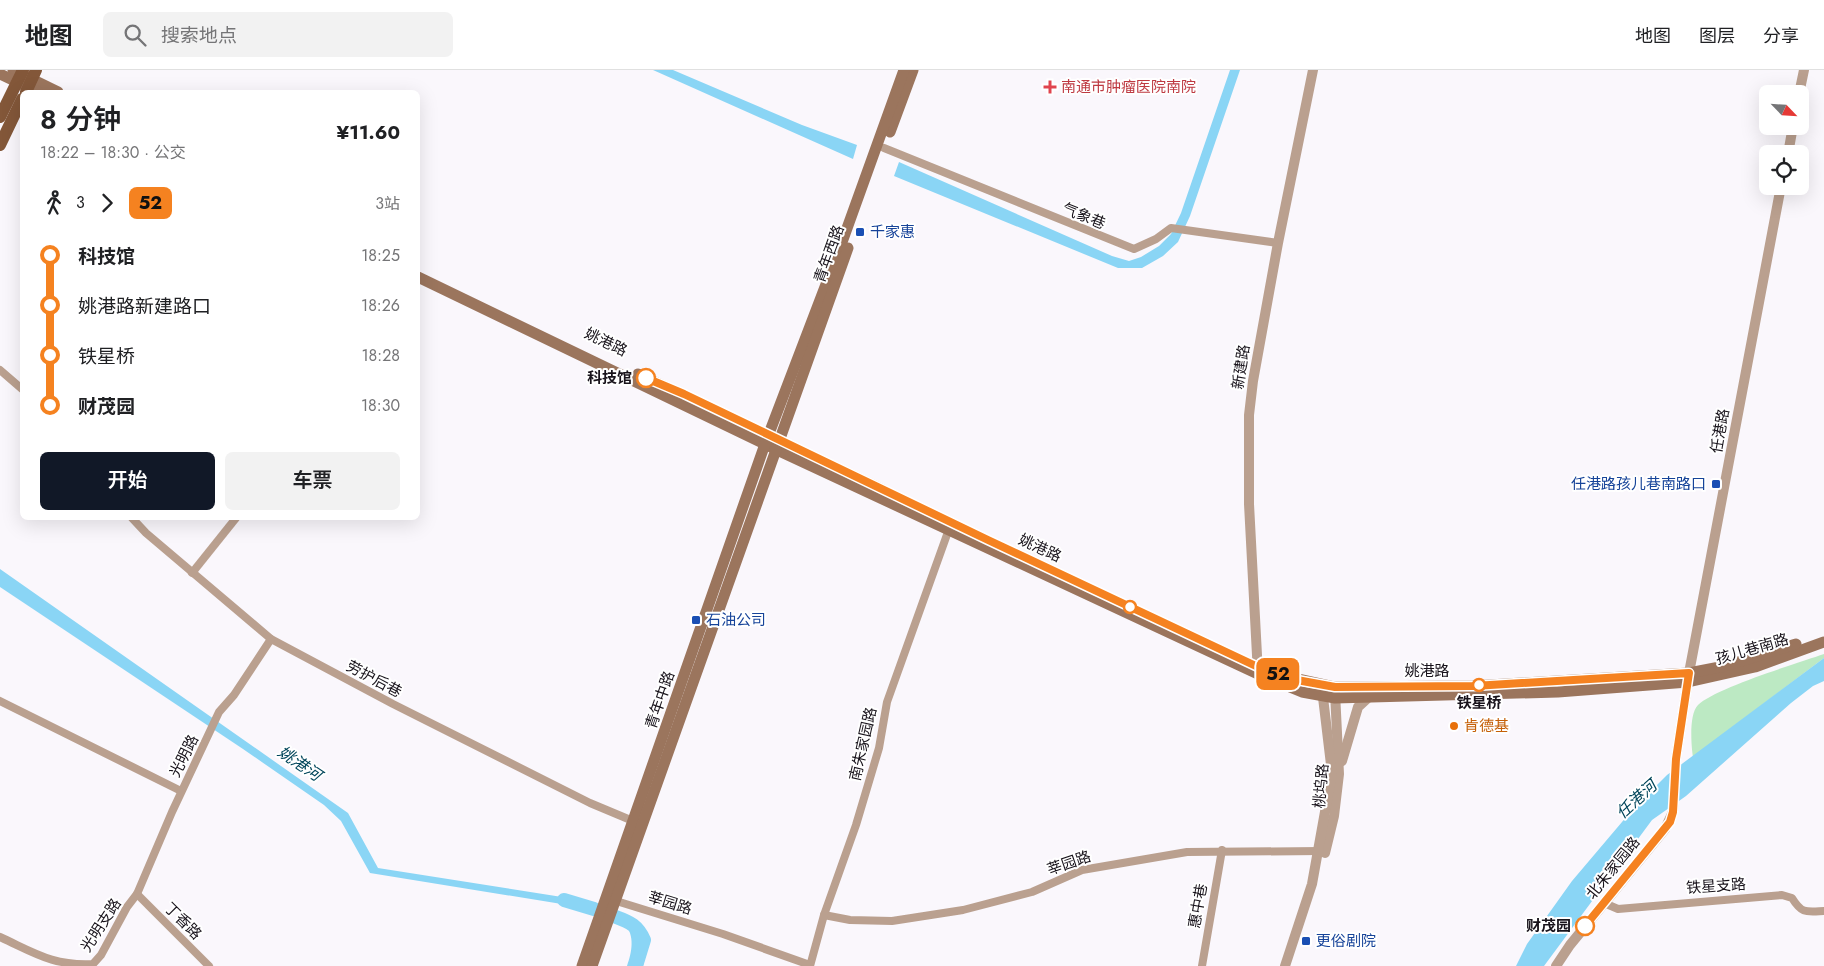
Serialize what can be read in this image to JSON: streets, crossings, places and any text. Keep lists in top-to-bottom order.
{
  "streets": {
    "main road": [
      "青年西路",
      "姚港路",
      "孩儿巷南路",
      "青年中路"
    ],
    "street": [
      "气象巷",
      "新建路",
      "任港路",
      "劳护后巷",
      "南朱家园路",
      "光明路",
      "桃坞路",
      "莘园路",
      "北朱家园路",
      "铁星支路",
      "惠中巷",
      "丁香路",
      "光明支路"
    ]
  },
  "crossings": [
    ["气象巷", "青年西路"],
    ["气象巷", "新建路"],
    ["青年西路", "姚港路"],
    ["青年西路", "青年中路"],
    ["姚港路", "新建路"],
    ["姚港路", "任港路"],
    ["姚港路", "孩儿巷南路"],
    ["姚港路", "青年中路"],
    ["姚港路", "南朱家园路"],
    ["姚港路", "桃坞路"],
    ["姚港路", "北朱家园路"],
    ["任港路", "孩儿巷南路"],
    ["任港路", "北朱家园路"],
    ["孩儿巷南路", "北朱家园路"],
    ["劳护后巷", "青年中路"],
    ["劳护后巷", "光明路"],
    ["青年中路", "莘园路"],
    ["南朱家园路", "莘园路"],
    ["光明路", "丁香路"],
    ["光明路", "光明支路"],
    ["桃坞路", "莘园路"],
    ["莘园路", "惠中巷"],
    ["北朱家园路", "铁星支路"],
    ["丁香路", "光明支路"]
  ],
  "water": ["姚港河", "任港河"],
  "places": {
    "health": ["南通市肿瘤医院南院"],
    "transit": [
      "千家惠",
      "任港路孩儿巷南路口",
      "石油公司",
      "更俗剧院"
    ],
    "other": [
      "科技馆",
      "铁星桥",
      "肯德基",
      "财茂园"
    ]
  },
  "lines": ["bus line 52"],
  "north": "bottom right",
  "page": {
    "header": "地图",
    "search": "搜索地点",
    "nav": ["地图", "图层", "分享"],
    "on_map": "52",
    "heading": ["8 分钟", "18:22 – 18:30 · 公交", "¥11.60"],
    "legs": ["3", "52", "3站"],
    "list": [
      {
        "name": "科技馆",
        "value": "18:25"
      },
      {
        "name": "姚港路新建路口",
        "value": "18:26"
      },
      {
        "name": "铁星桥",
        "value": "18:28"
      },
      {
        "name": "财茂园",
        "value": "18:30"
      }
    ],
    "buttons": ["开始", "车票"]
  }
}
